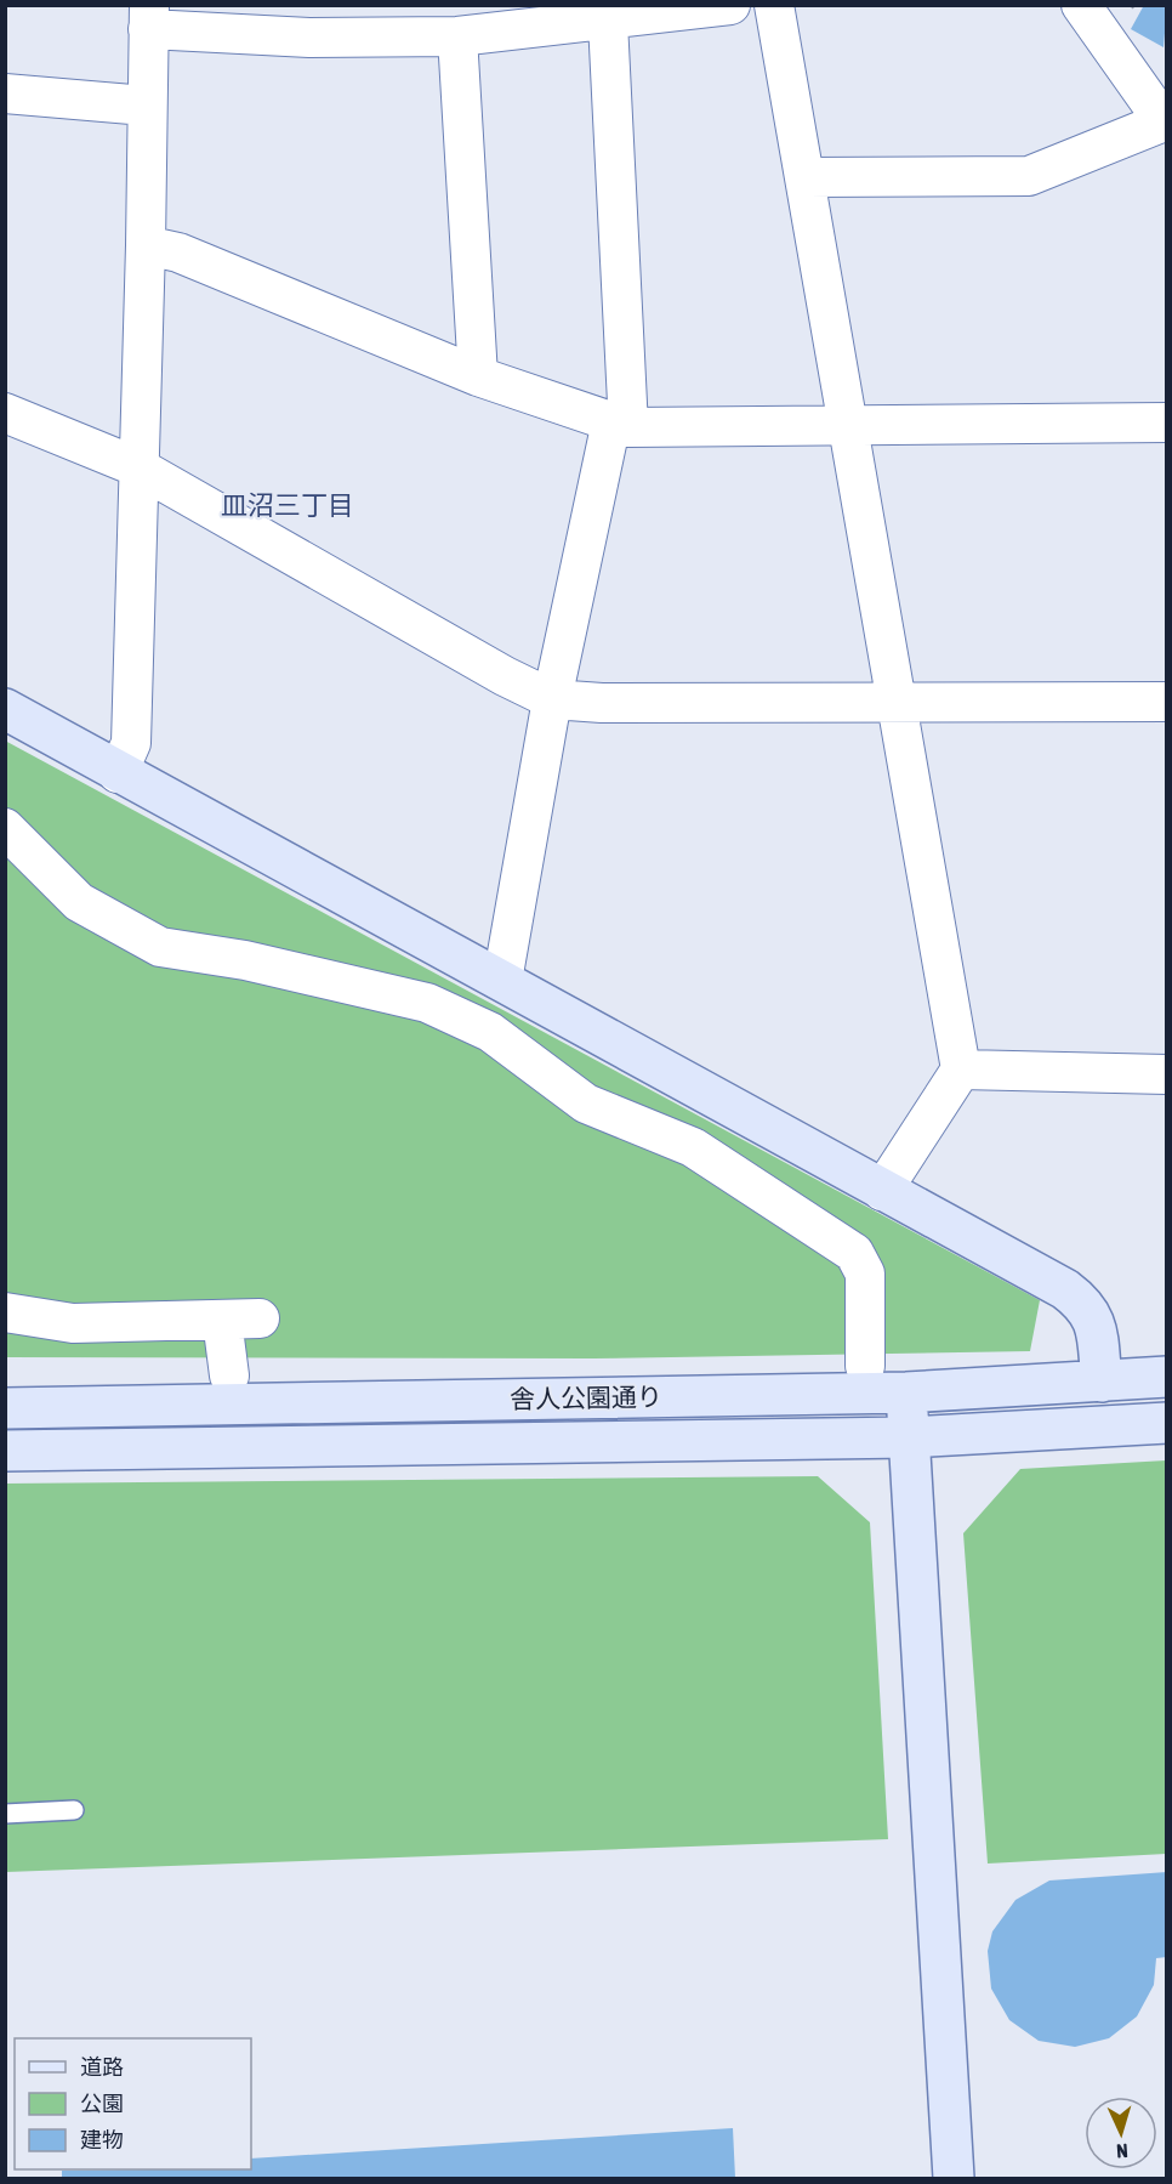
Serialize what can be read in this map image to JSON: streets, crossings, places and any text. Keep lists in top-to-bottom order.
{
  "streets": {
    "street": ["舎人公園通り"]
  },
  "districts": ["皿沼三丁目"],
  "legend": ["道路", "公園", "建物"],
  "north": "bottom"
}
